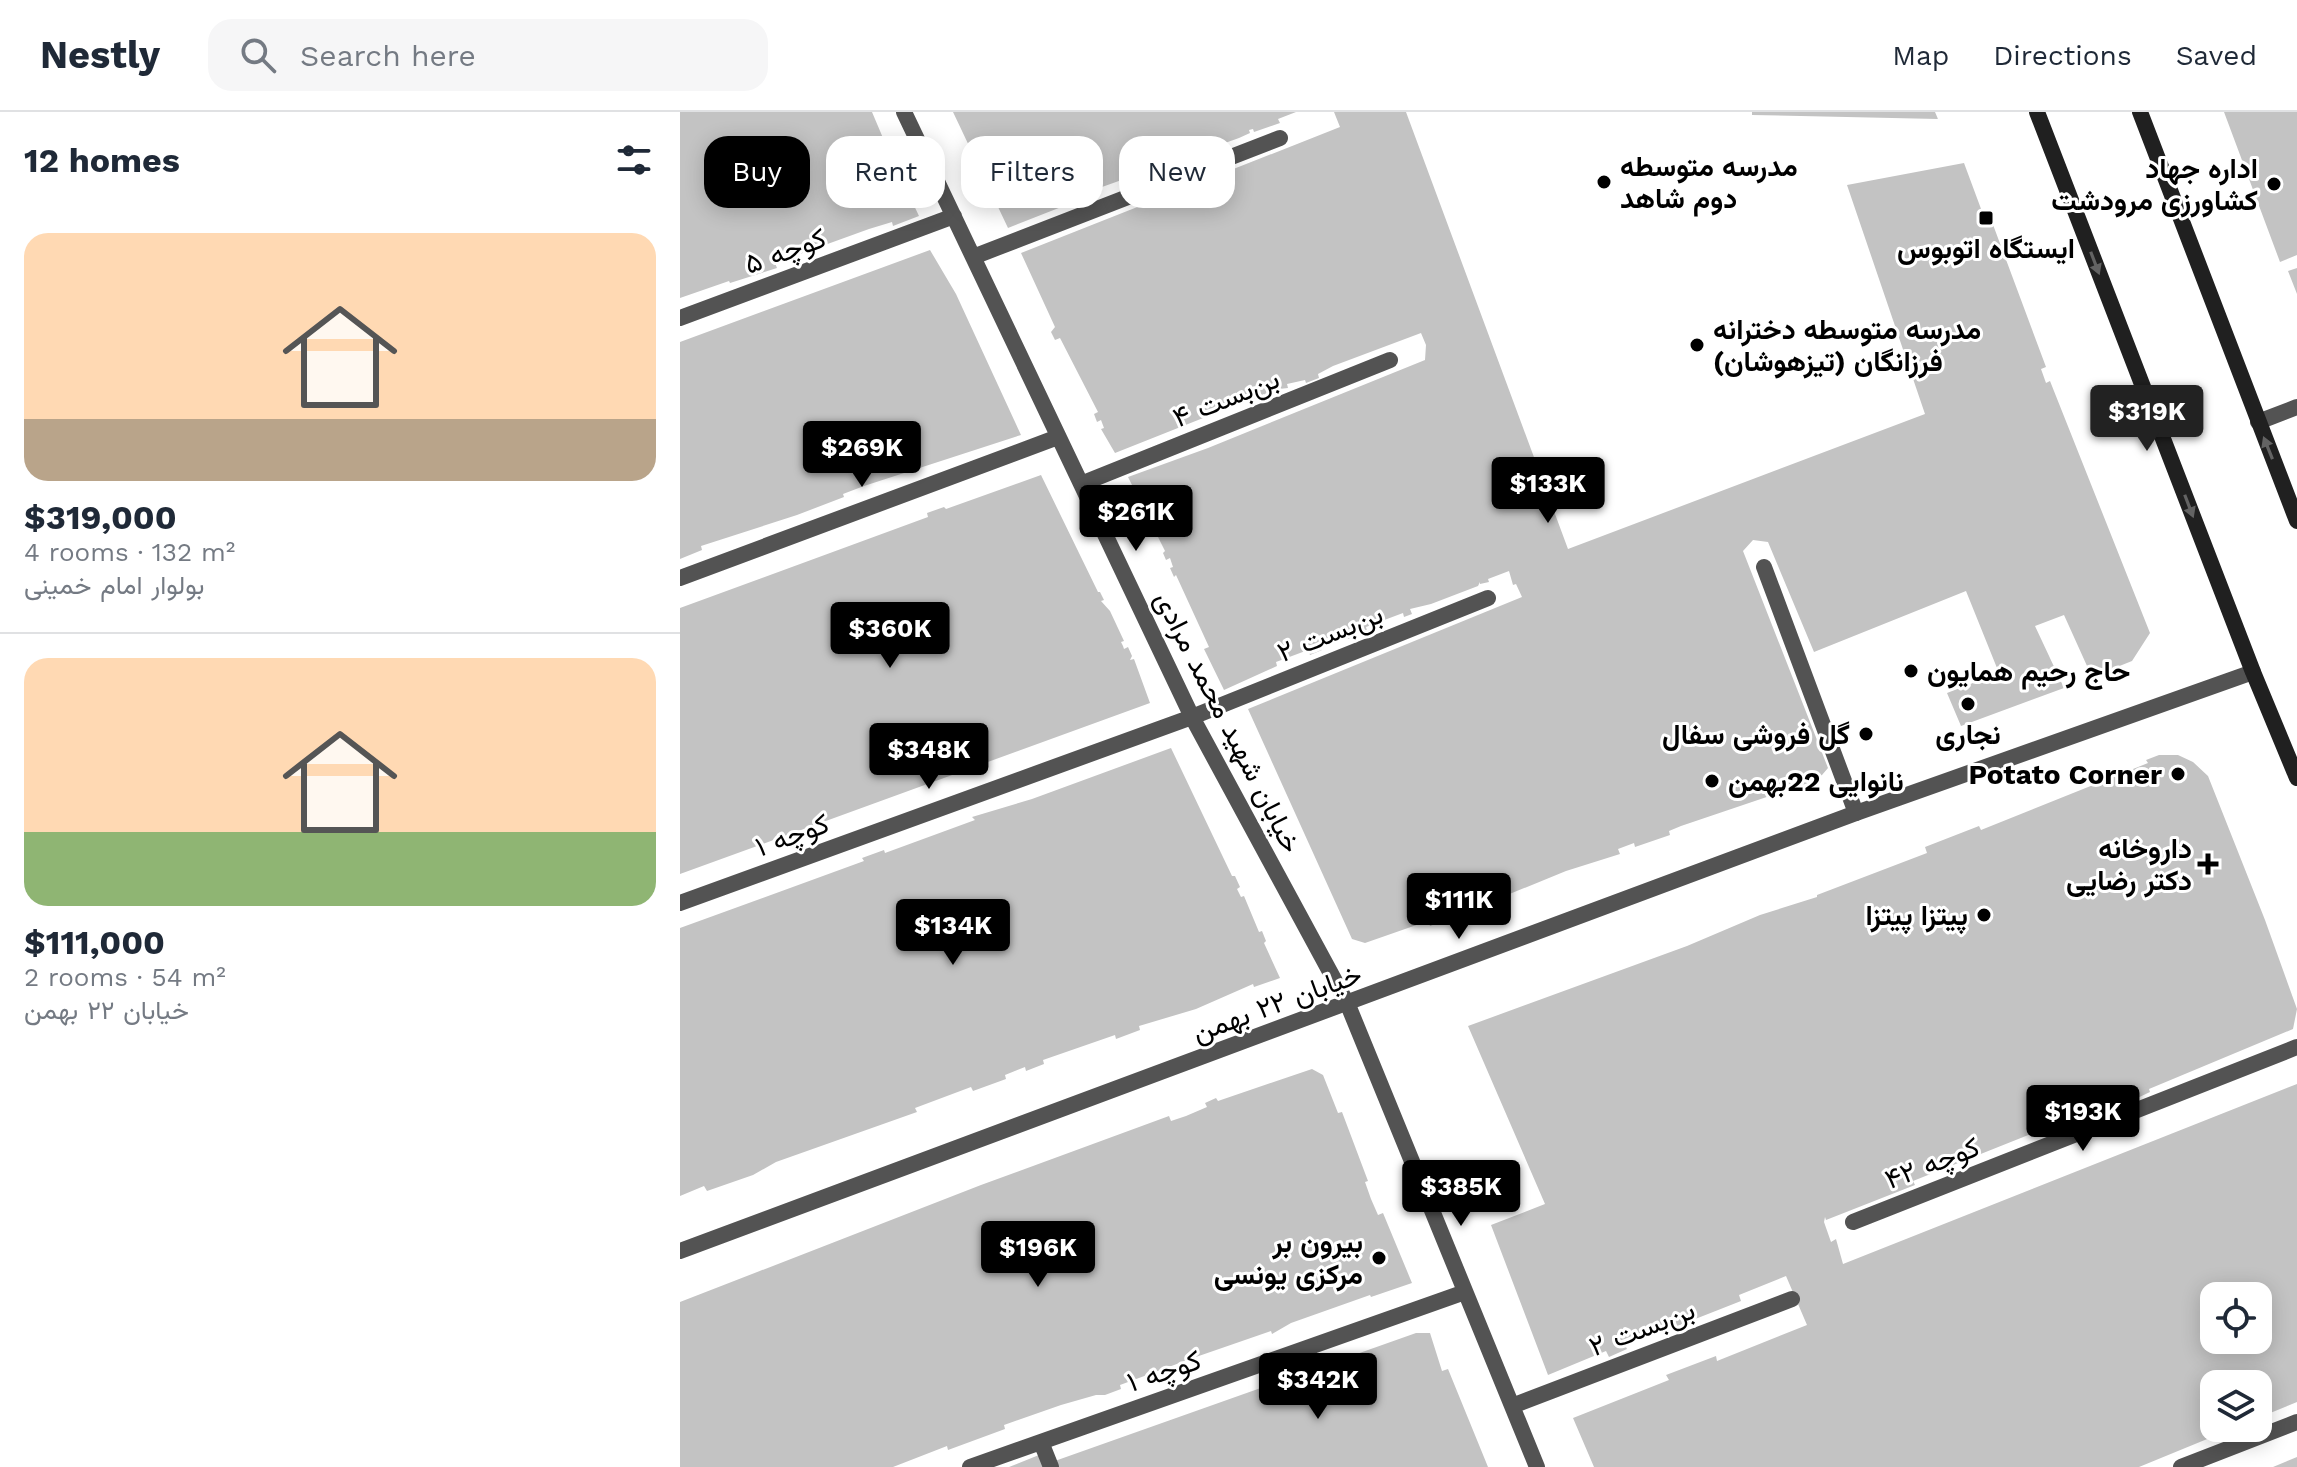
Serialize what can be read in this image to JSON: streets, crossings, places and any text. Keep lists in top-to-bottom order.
{
  "streets": {
    "street": [
      "کوچه ۵",
      "بن‌بست ۴",
      "بن‌بست ۲",
      "خیابان شهید محمد مرادی",
      "کوچه ۱",
      "خیابان ۲۲ بهمن",
      "کوچه ۴۲"
    ]
  },
  "crossings": [
    ["کوچه ۵", "خیابان شهید محمد مرادی"],
    ["بن‌بست ۴", "خیابان شهید محمد مرادی"],
    ["بن‌بست ۲", "خیابان شهید محمد مرادی"],
    ["بن‌بست ۲", "کوچه ۱"],
    ["خیابان شهید محمد مرادی", "کوچه ۱"],
    ["خیابان شهید محمد مرادی", "خیابان ۲۲ بهمن"]
  ],
  "places": {
    "other": [
      "مدرسه متوسطه دوم شاهد",
      "اداره جهاد کشاورزی مرودشت",
      "مدرسه متوسطه دخترانه فرزانگان (تیزهوشان)",
      "حاج رحیم همایون",
      "نجاری",
      "گل فروشی سفال",
      "Potato Corner",
      "نانوایی 22بهمن",
      "پیتزا پیتزا",
      "بیرون بر مرکزی یونسی"
    ],
    "transit": ["ایستگاه اتوبوس"],
    "health": ["داروخانه دکتر رضایی"]
  },
  "page": {
    "header": "Nestly",
    "search": "Search here",
    "nav": ["Map", "Directions", "Saved"],
    "heading": "12 homes",
    "chip": [
      "Buy",
      "Rent",
      "Filters",
      "New"
    ],
    "list": [
      {
        "name": "$319,000",
        "note": "4 rooms · 132 m² · بولوار امام خمینی"
      },
      {
        "name": "$111,000",
        "note": "2 rooms · 54 m² · خیابان ۲۲ بهمن"
      }
    ],
    "price": [
      "$319K",
      "$269K",
      "$133K",
      "$261K",
      "$360K",
      "$348K",
      "$111K",
      "$134K",
      "$193K",
      "$385K",
      "$196K",
      "$342K"
    ]
  }
}
